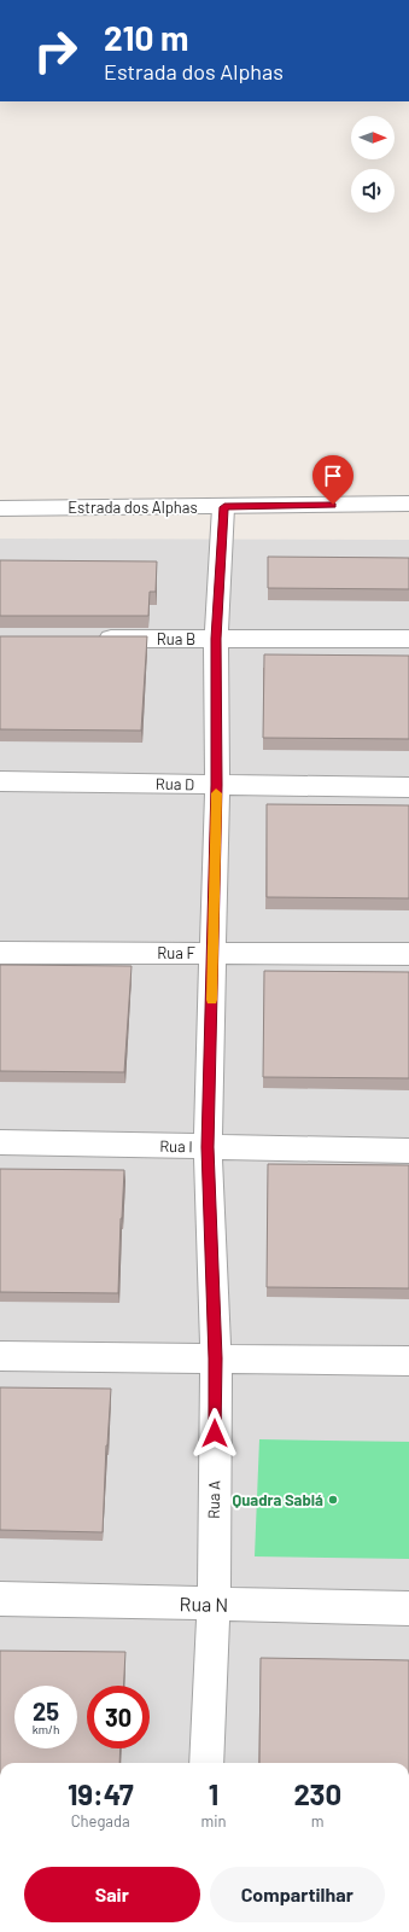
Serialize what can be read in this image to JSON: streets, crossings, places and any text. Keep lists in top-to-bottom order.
{
  "streets": {
    "street": [
      "Estrada dos Alphas",
      "Rua B",
      "Rua D",
      "Rua F",
      "Rua I",
      "Rua A",
      "Rua N"
    ]
  },
  "crossings": [
    ["Estrada dos Alphas", "Rua A"],
    ["Rua B", "Rua A"],
    ["Rua D", "Rua A"],
    ["Rua F", "Rua A"],
    ["Rua I", "Rua A"],
    ["Rua A", "Rua N"]
  ],
  "places": ["Quadra Sabiá"],
  "north": "right",
  "page": {
    "turn": ["210 m", "Estrada dos Alphas"],
    "speed": "25 km/h",
    "limit": "30",
    "eta": [
      "19:47",
      "Chegada",
      "1",
      "min",
      "230",
      "m"
    ],
    "buttons": ["Sair", "Compartilhar"]
  }
}
